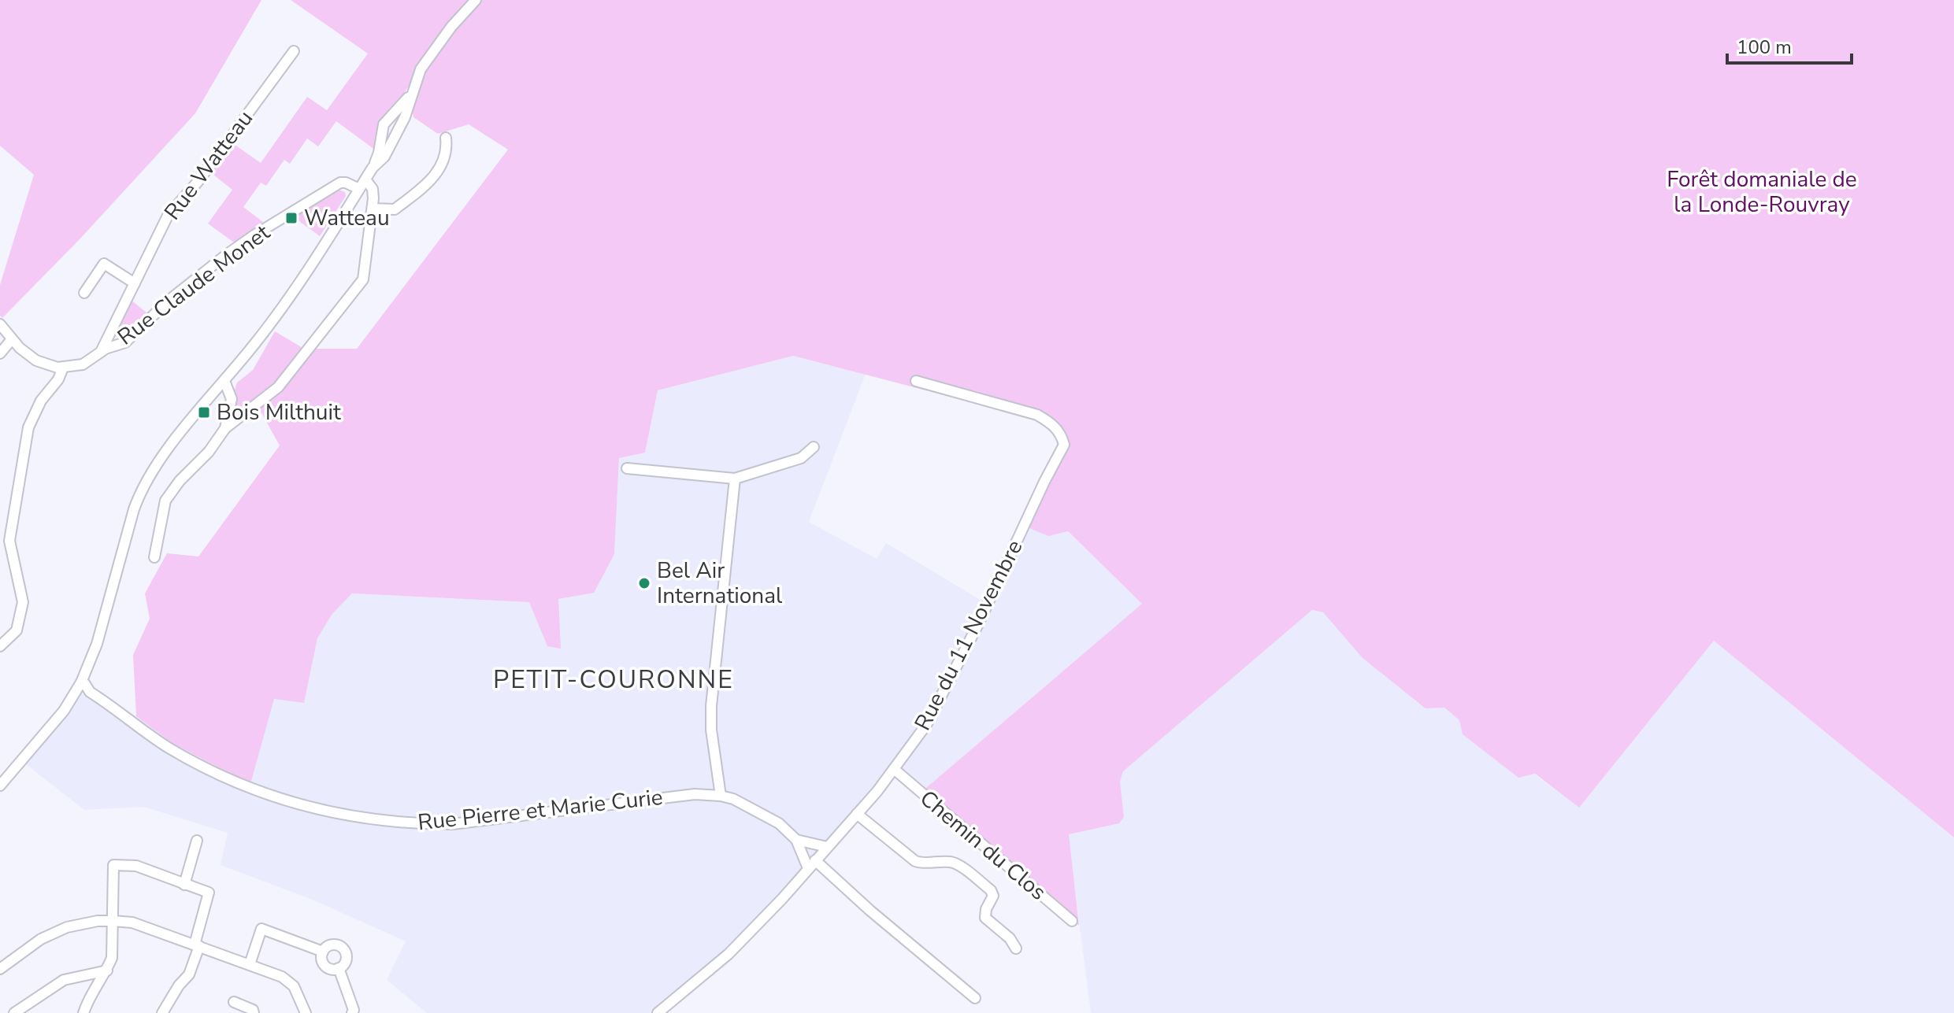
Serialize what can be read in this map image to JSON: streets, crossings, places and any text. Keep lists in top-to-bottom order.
{
  "streets": {
    "street": [
      "Rue Watteau",
      "Rue Claude Monet",
      "Rue du 11 Novembre",
      "Rue Pierre et Marie Curie",
      "Chemin du Clos"
    ]
  },
  "crossings": [
    ["Rue Watteau", "Rue Claude Monet"],
    ["Rue du 11 Novembre", "Rue Pierre et Marie Curie"],
    ["Rue du 11 Novembre", "Chemin du Clos"]
  ],
  "districts": ["PETIT-COURONNE"],
  "parks": ["Forêt domaniale de la Londe-Rouvray"],
  "places": {
    "transit": ["Watteau", "Bois Milthuit"],
    "other": ["Bel Air International"]
  },
  "scale_bar": "100 m"
}
